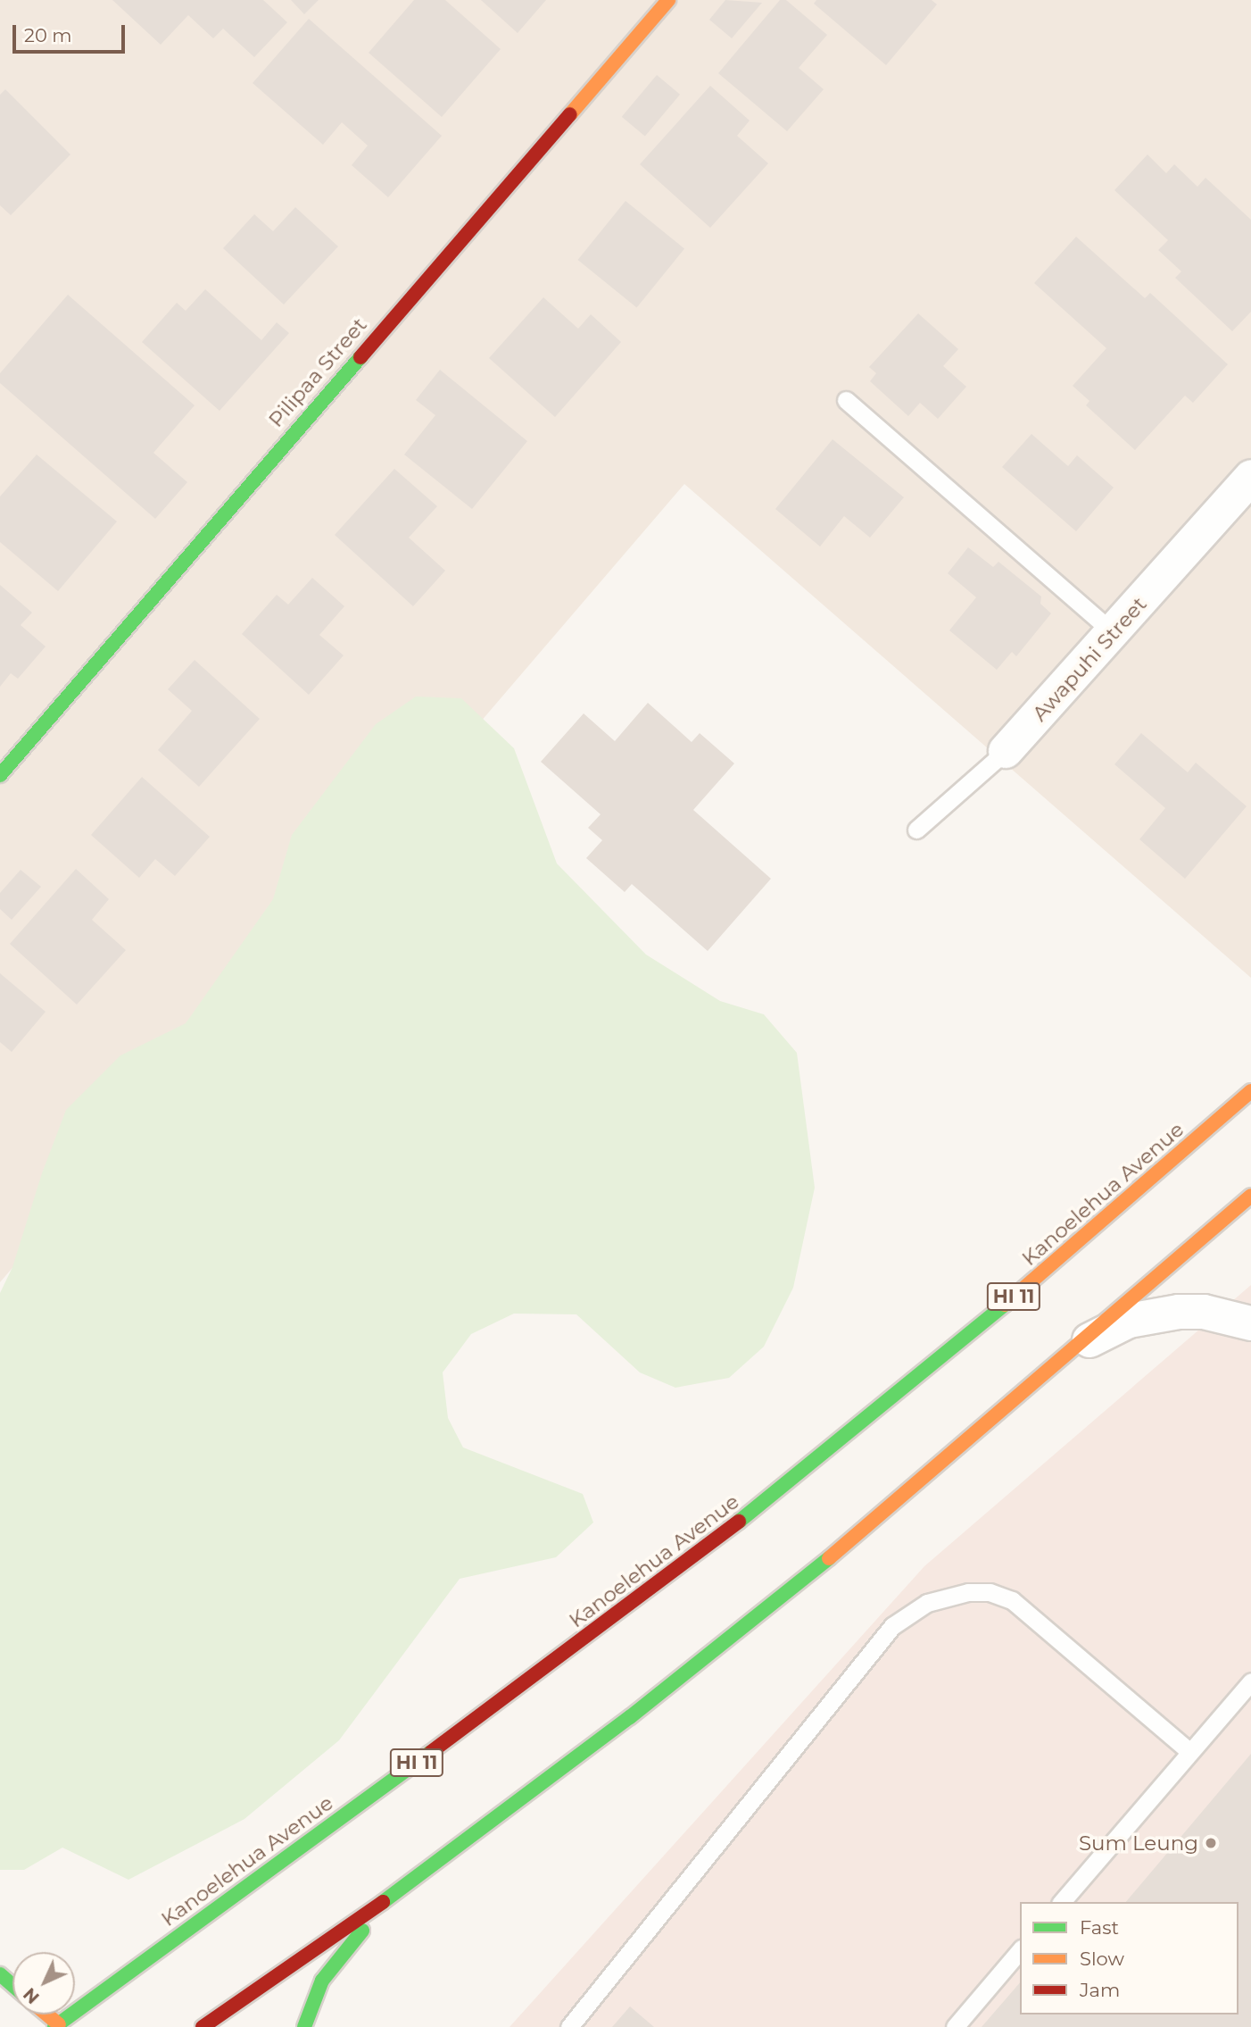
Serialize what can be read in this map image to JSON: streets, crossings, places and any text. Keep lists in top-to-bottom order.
{
  "streets": {
    "main road": ["Pilipaa Street", "Kanoelehua Avenue", "HI 11"],
    "street": ["Awapuhi Street"]
  },
  "places": ["Sum Leung"],
  "legend": ["Fast", "Slow", "Jam"],
  "scale_bar": "20 m",
  "north": "bottom left"
}
